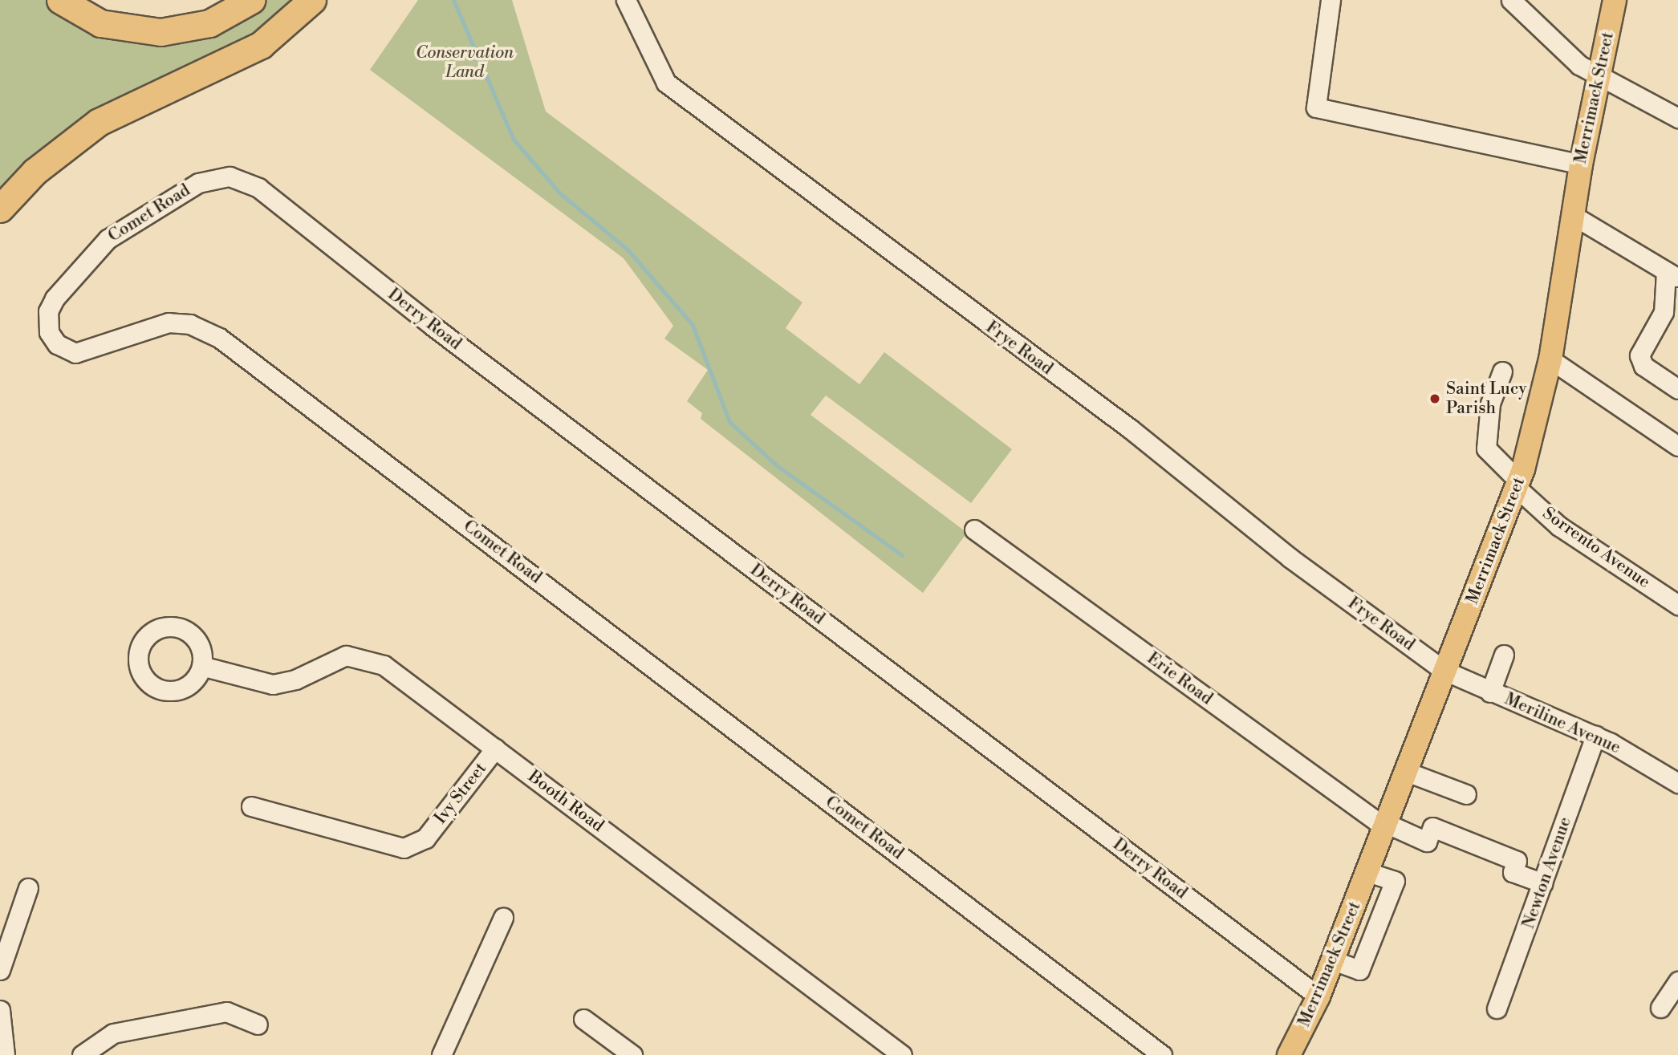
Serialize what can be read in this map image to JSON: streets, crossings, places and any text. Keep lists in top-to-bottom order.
{
  "streets": {
    "main road": ["Merrimack Street"],
    "street": [
      "Comet Road",
      "Derry Road",
      "Frye Road",
      "Sorrento Avenue",
      "Erie Road",
      "Meriline Avenue",
      "Ivy Street",
      "Booth Road",
      "Newton Avenue"
    ]
  },
  "crossings": [
    ["Merrimack Street", "Derry Road"],
    ["Merrimack Street", "Frye Road"],
    ["Merrimack Street", "Sorrento Avenue"],
    ["Merrimack Street", "Erie Road"],
    ["Merrimack Street", "Meriline Avenue"],
    ["Comet Road", "Derry Road"],
    ["Frye Road", "Meriline Avenue"],
    ["Erie Road", "Newton Avenue"],
    ["Meriline Avenue", "Newton Avenue"],
    ["Ivy Street", "Booth Road"]
  ],
  "parks": ["Conservation Land"],
  "places": ["Saint Lucy Parish"]
}
